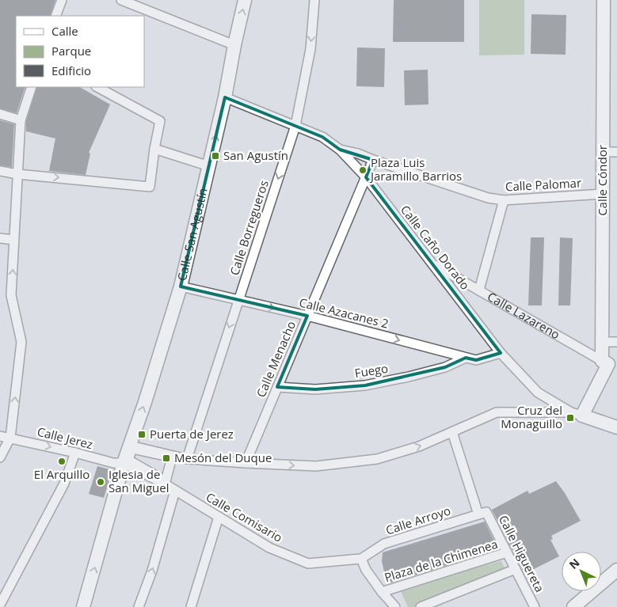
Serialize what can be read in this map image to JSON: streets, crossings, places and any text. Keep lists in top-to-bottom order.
{
  "streets": {
    "street": [
      "Calle Cóndor",
      "Calle Palomar",
      "Calle Borregueros",
      "Calle San Agustín",
      "Calle Caño Dorado",
      "Calle Azacanes 2",
      "Calle Lazareno",
      "Calle Menacho",
      "Fuego",
      "Calle Jerez",
      "Calle Comisario",
      "Calle Arroyo",
      "Calle Higuereta",
      "Plaza de la Chimenea"
    ]
  },
  "crossings": [
    ["Calle Cóndor", "Calle Palomar"],
    ["Calle Cóndor", "Calle Lazareno"],
    ["Calle Borregueros", "Calle Azacanes 2"],
    ["Calle San Agustín", "Calle Azacanes 2"],
    ["Calle San Agustín", "Calle Jerez"],
    ["Calle San Agustín", "Calle Comisario"],
    ["Calle Caño Dorado", "Calle Azacanes 2"],
    ["Calle Caño Dorado", "Calle Lazareno"],
    ["Calle Caño Dorado", "Calle Menacho"],
    ["Calle Azacanes 2", "Calle Menacho"],
    ["Calle Azacanes 2", "Fuego"],
    ["Calle Menacho", "Fuego"],
    ["Calle Jerez", "Calle Comisario"],
    ["Calle Comisario", "Calle Arroyo"],
    ["Calle Arroyo", "Calle Higuereta"],
    ["Calle Higuereta", "Plaza de la Chimenea"]
  ],
  "one_way": ["Calle Borregueros", "Calle Azacanes 2", "Calle Jerez"],
  "places": {
    "transit": [
      "San Agustín",
      "Cruz del Monaguillo",
      "Puerta de Jerez",
      "Mesón del Duque"
    ],
    "other": ["Plaza Luis Jaramillo Barrios", "El Arquillo", "Iglesia de San Miguel"]
  },
  "legend": ["Calle", "Parque", "Edificio"],
  "north": "top left"
}
